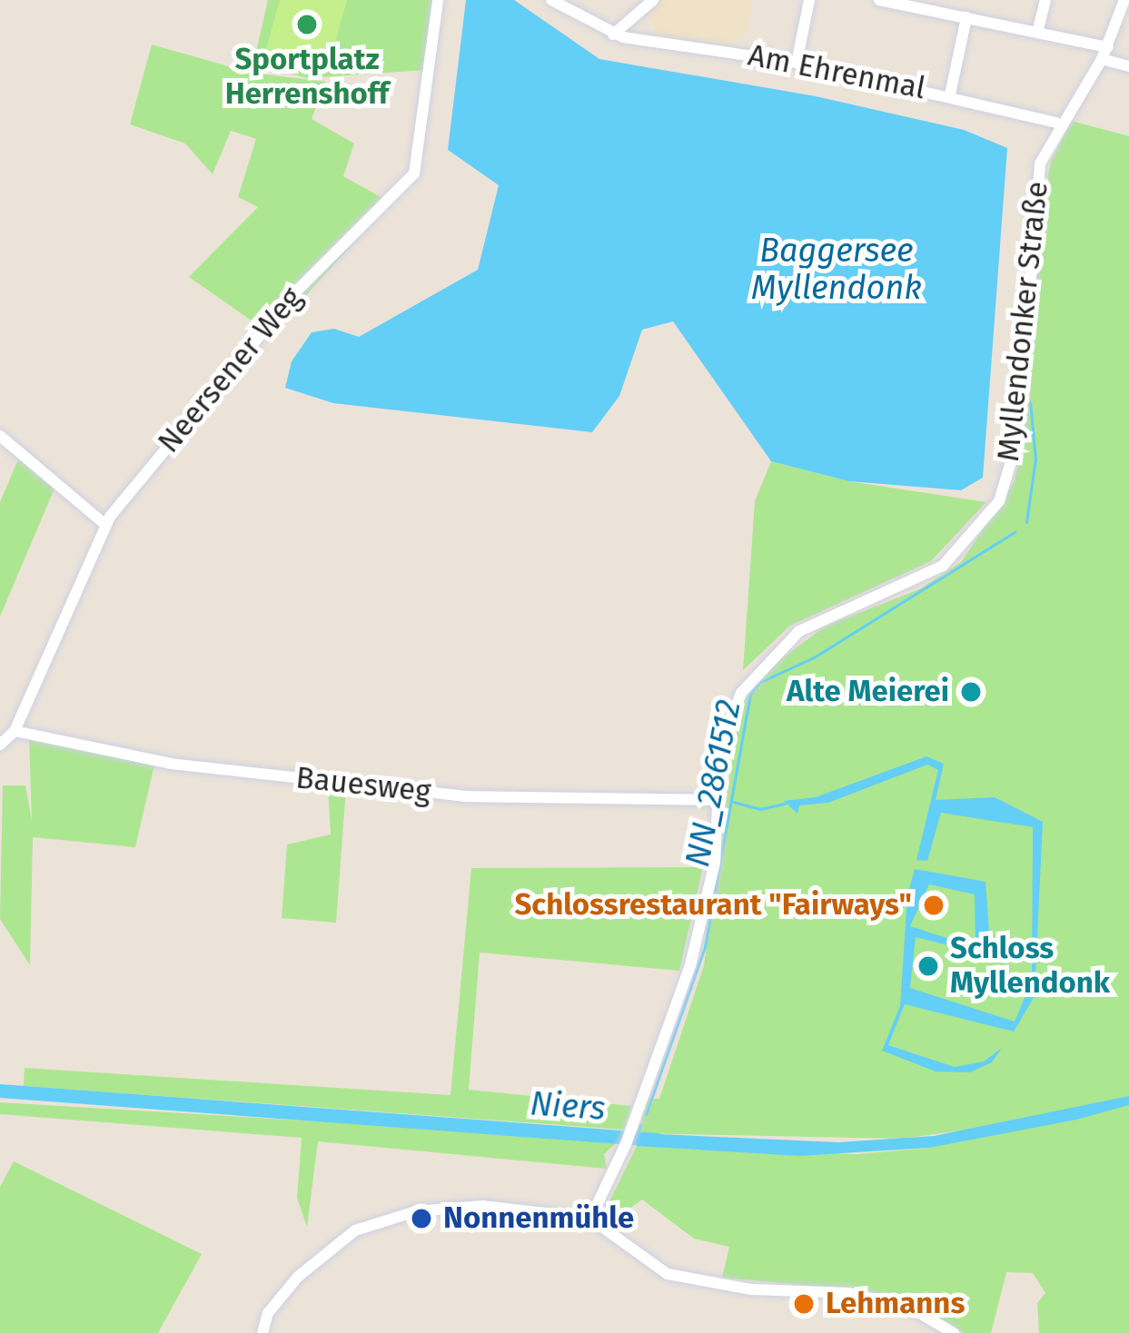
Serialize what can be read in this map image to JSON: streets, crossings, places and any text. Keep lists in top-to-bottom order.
{
  "streets": {
    "street": [
      "Am Ehrenmal",
      "Myllendonker Straße",
      "Neersener Weg",
      "Bauesweg"
    ]
  },
  "crossings": [
    ["Am Ehrenmal", "Myllendonker Straße"],
    ["Myllendonker Straße", "Bauesweg"],
    ["Neersener Weg", "Bauesweg"]
  ],
  "water": ["Baggersee Myllendonk", "NN_2861512", "Niers"],
  "places": [
    "Sportplatz Herrenshoff",
    "Alte Meierei",
    "Schlossrestaurant \"Fairways\"",
    "Schloss Myllendonk",
    "Nonnenmühle",
    "Lehmanns"
  ]
}
